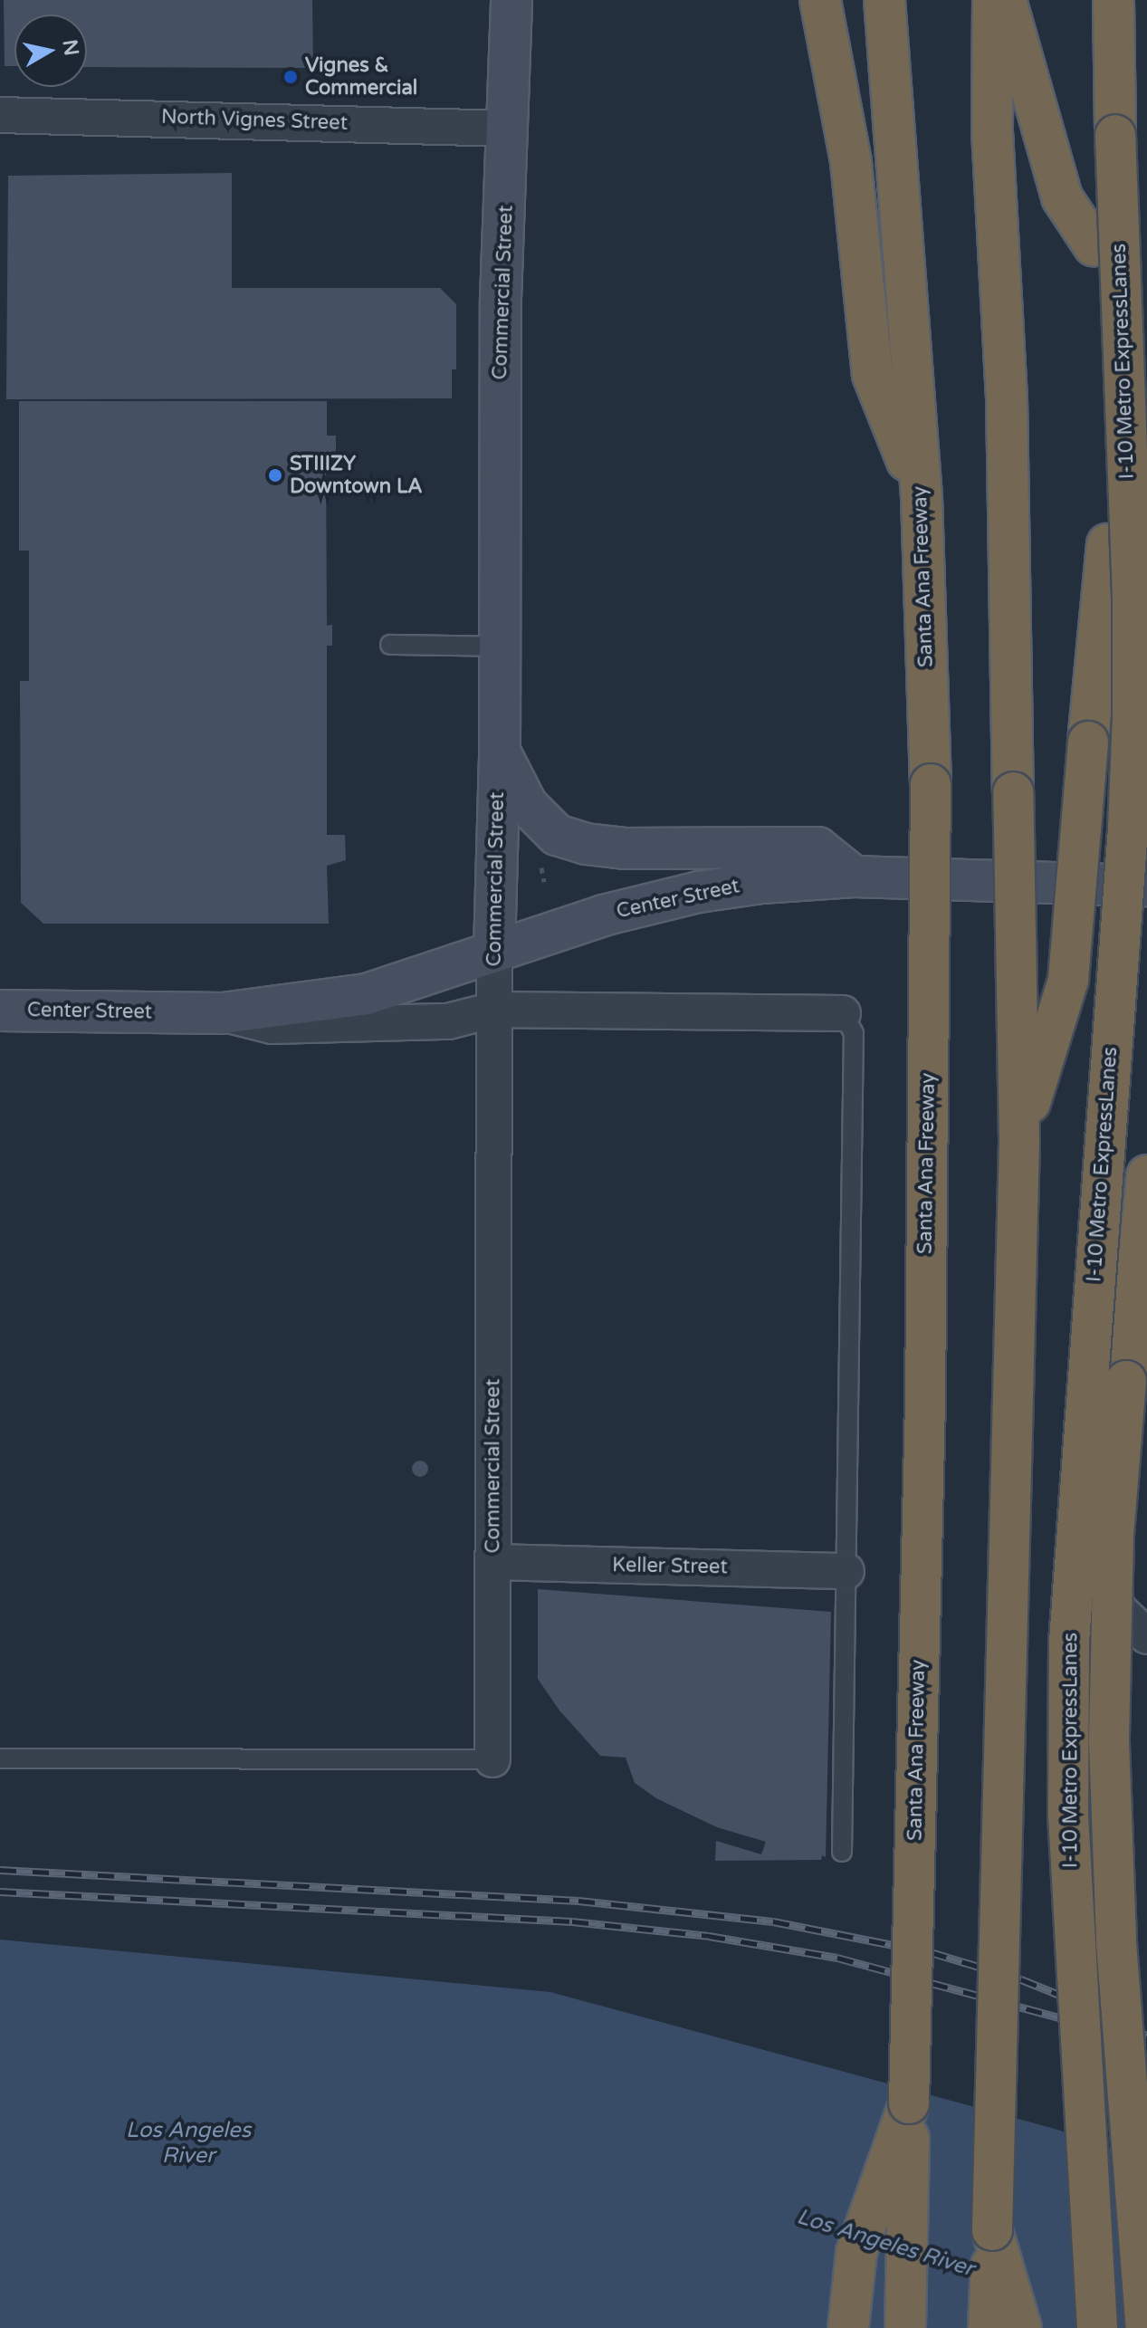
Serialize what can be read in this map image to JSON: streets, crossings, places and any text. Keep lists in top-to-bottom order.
{
  "streets": {
    "highway": ["I-10 Metro ExpressLanes", "Santa Ana Freeway"],
    "main road": ["Commercial Street", "Center Street"],
    "street": ["North Vignes Street", "Keller Street"]
  },
  "crossings": [
    ["North Vignes Street", "Commercial Street"],
    ["Commercial Street", "Center Street"],
    ["Commercial Street", "Keller Street"]
  ],
  "water": ["Los Angeles River"],
  "places": ["Vignes & Commercial", "STIIIZY Downtown LA"],
  "north": "right"
}
